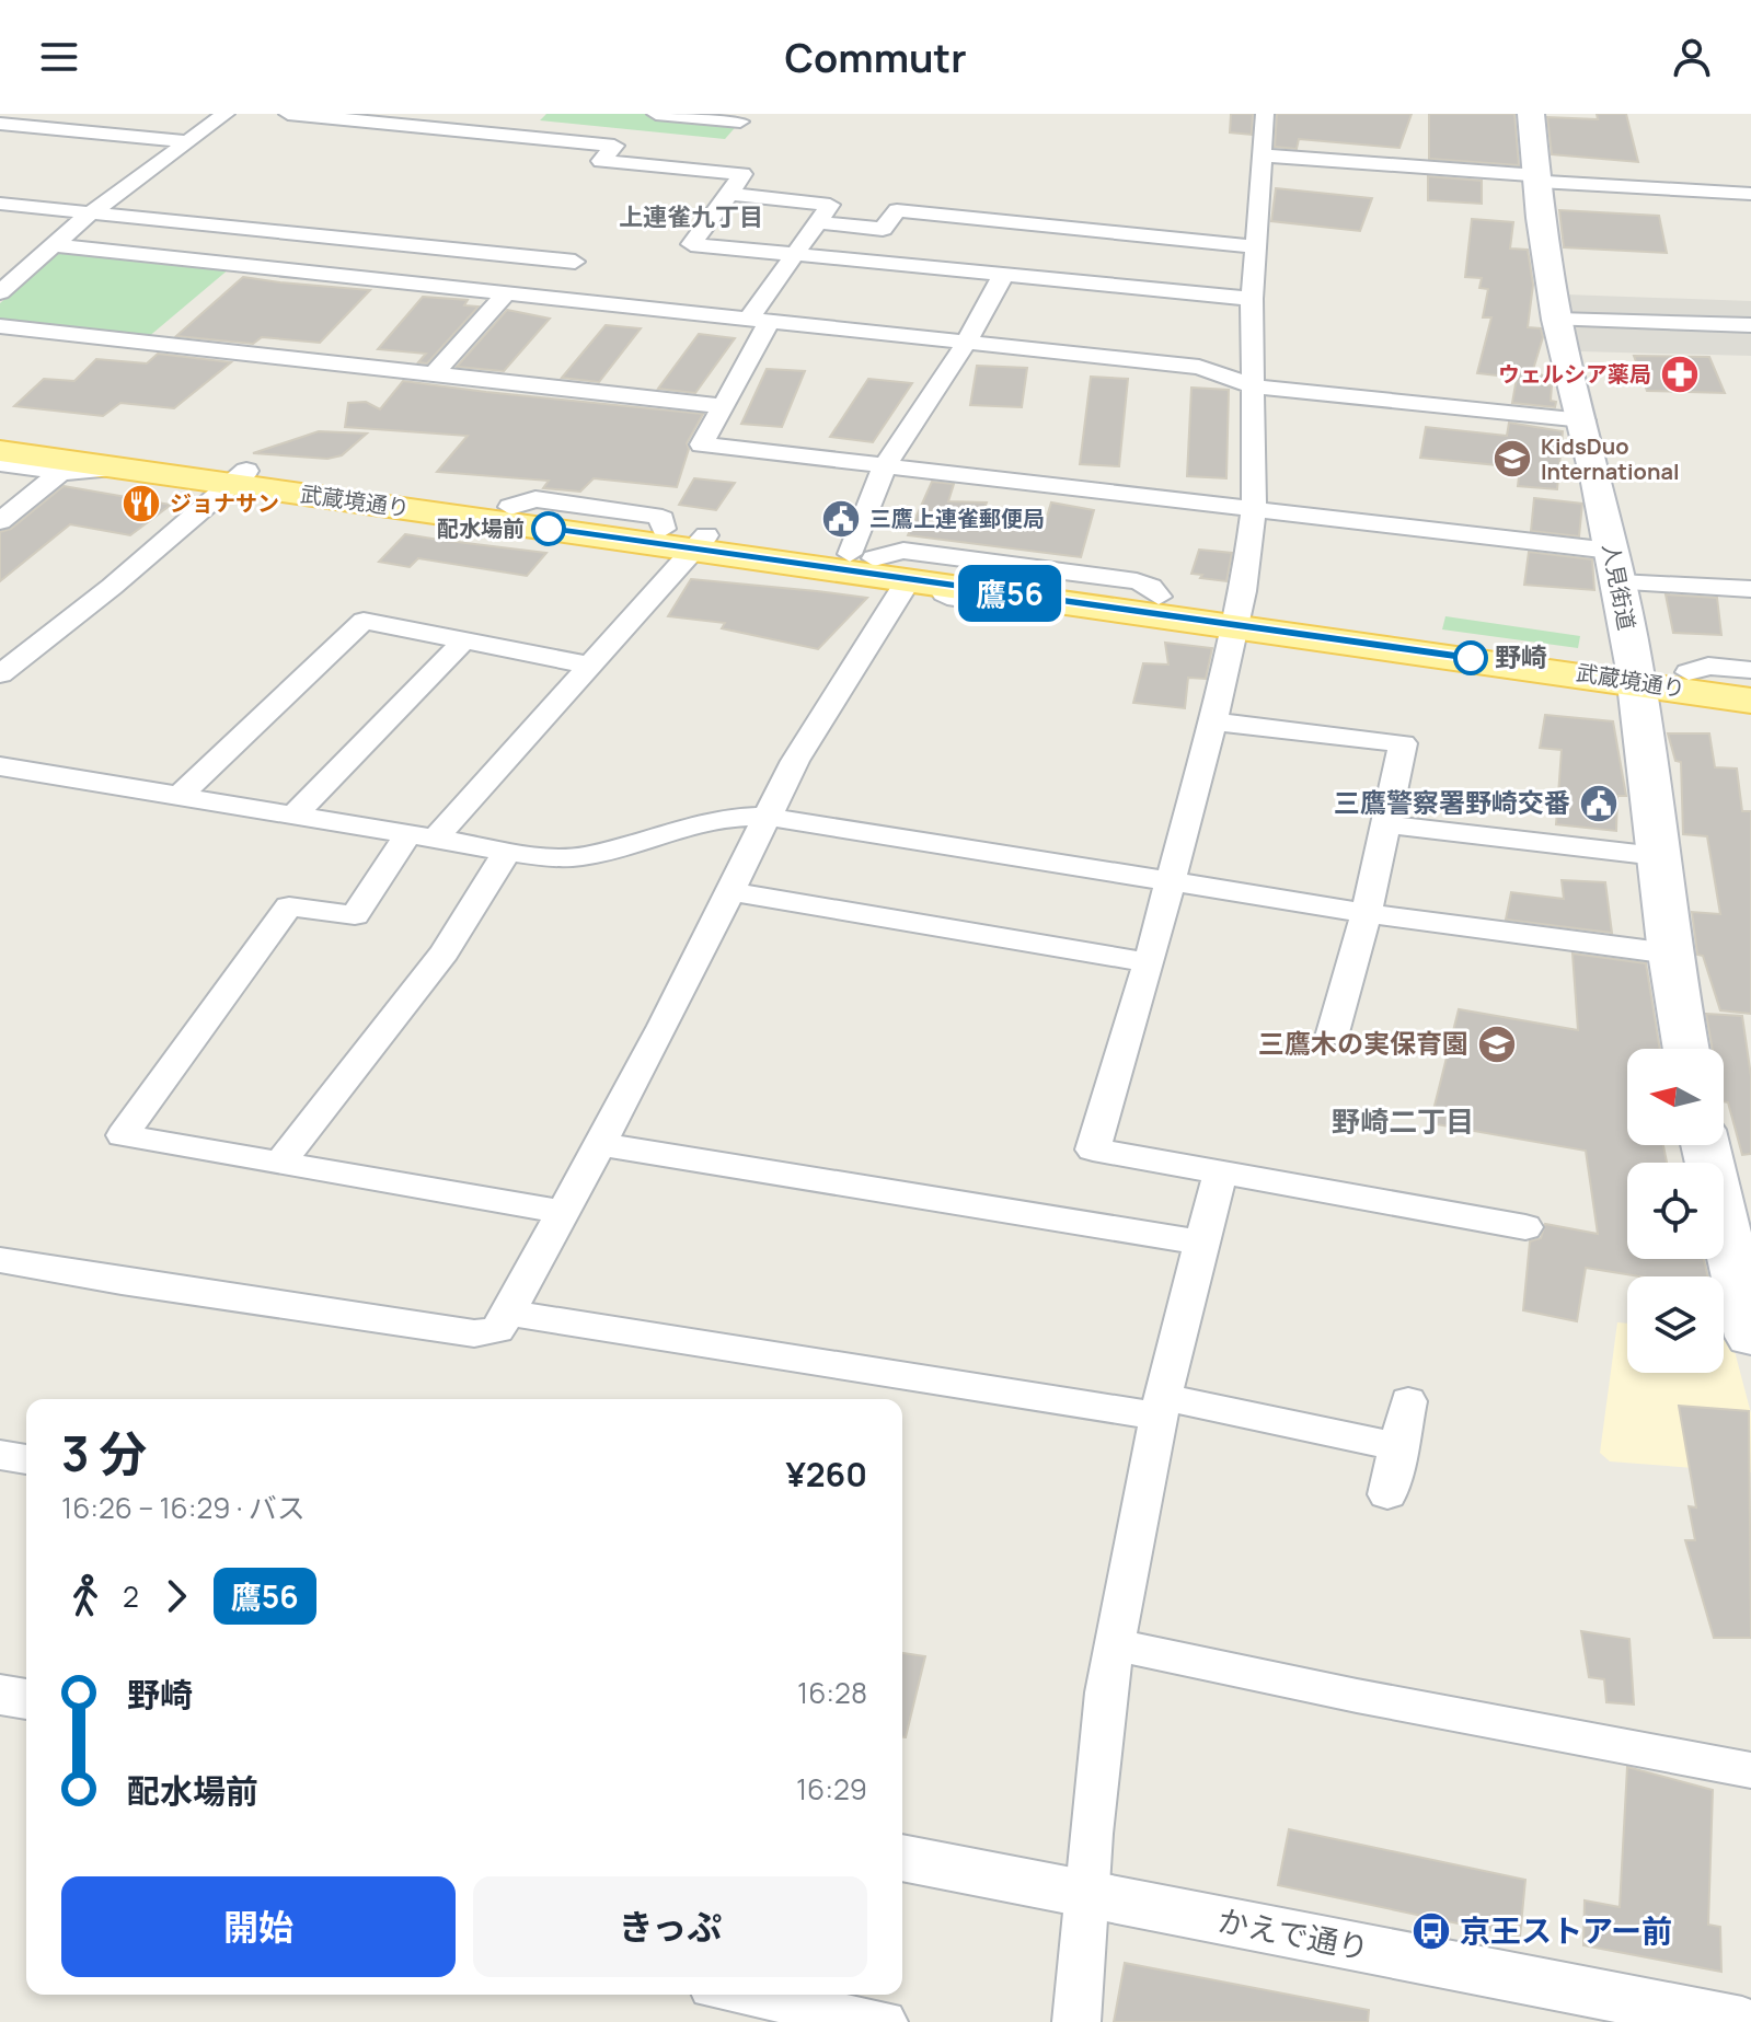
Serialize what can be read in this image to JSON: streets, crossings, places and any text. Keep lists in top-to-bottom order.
{
  "streets": {
    "main road": ["武蔵境通り", "人見街道"],
    "street": ["かえで通り"]
  },
  "crossings": [
    ["武蔵境通り", "人見街道"]
  ],
  "districts": ["上連雀九丁目", "野崎二丁目"],
  "places": {
    "pharmacy": ["ウェルシア薬局"],
    "school or university": ["KidsDuo International", "三鷹木の実保育園"],
    "restaurant": ["ジョナサン"],
    "public building": ["三鷹上連雀郵便局", "三鷹警察署野崎交番"],
    "other": ["配水場前", "野崎"],
    "bus stop": ["京王ストアー前"]
  },
  "lines": ["bus line 鷹56"],
  "north": "left",
  "page": {
    "header": "Commutr",
    "on_map": "鷹56",
    "heading": ["3 分", "16:26 – 16:29 · バス", "¥260"],
    "legs": ["2", "鷹56"],
    "list": [
      {
        "name": "野崎",
        "value": "16:28"
      },
      {
        "name": "配水場前",
        "value": "16:29"
      }
    ],
    "buttons": ["開始", "きっぷ"]
  }
}
